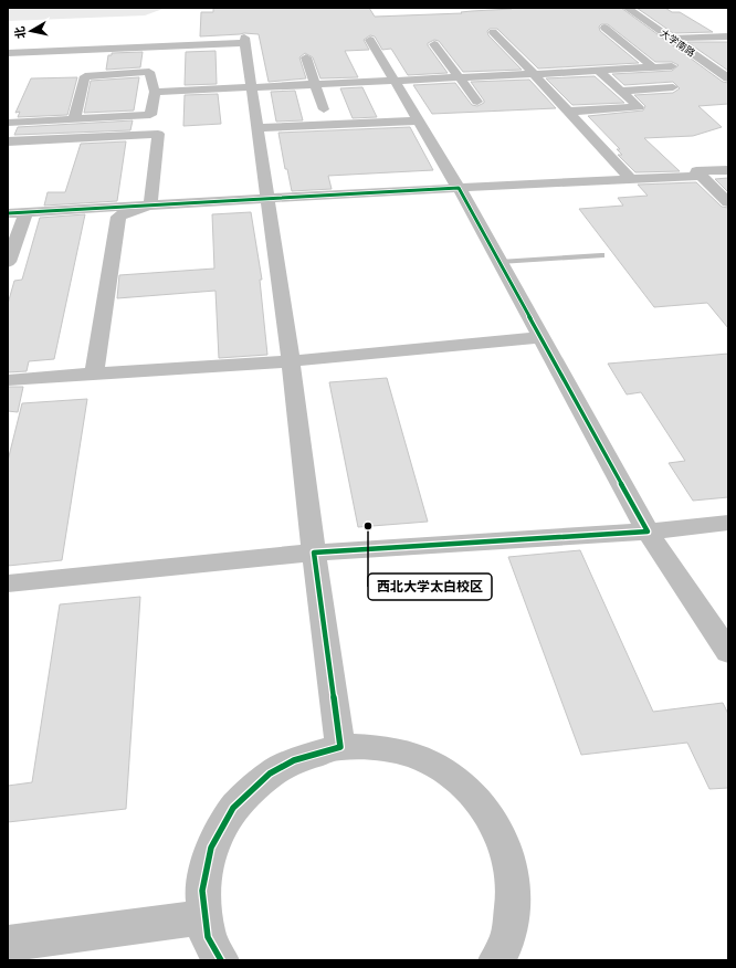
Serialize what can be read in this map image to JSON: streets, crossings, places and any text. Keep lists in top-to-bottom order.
{
  "streets": {
    "street": ["大学南路"]
  },
  "places": ["西北大学太白校区"],
  "north": "left"
}
